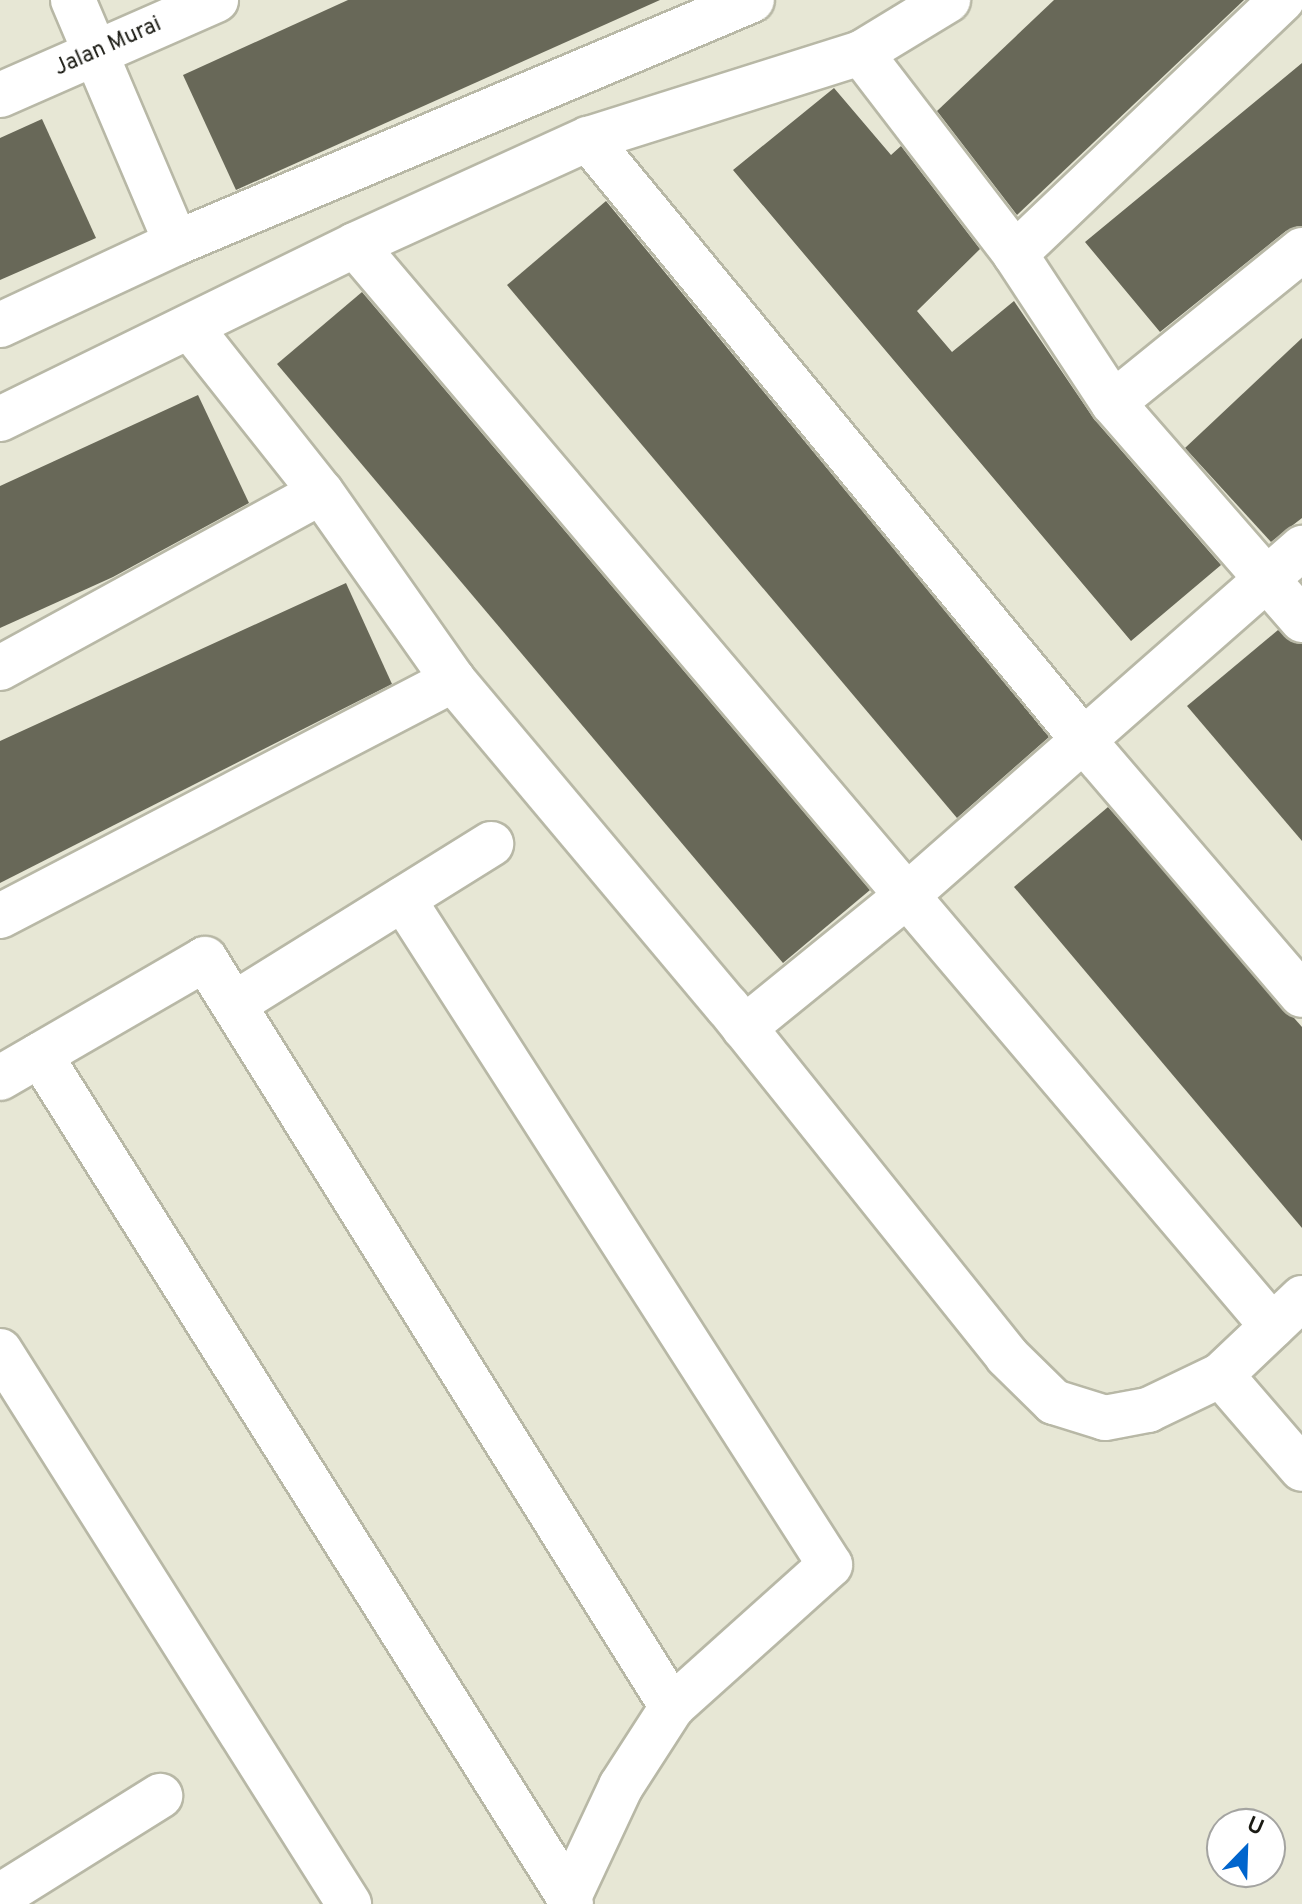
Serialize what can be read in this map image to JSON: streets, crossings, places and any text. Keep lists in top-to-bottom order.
{
  "streets": {
    "street": ["Jalan Murai"]
  },
  "north": "top right"
}
